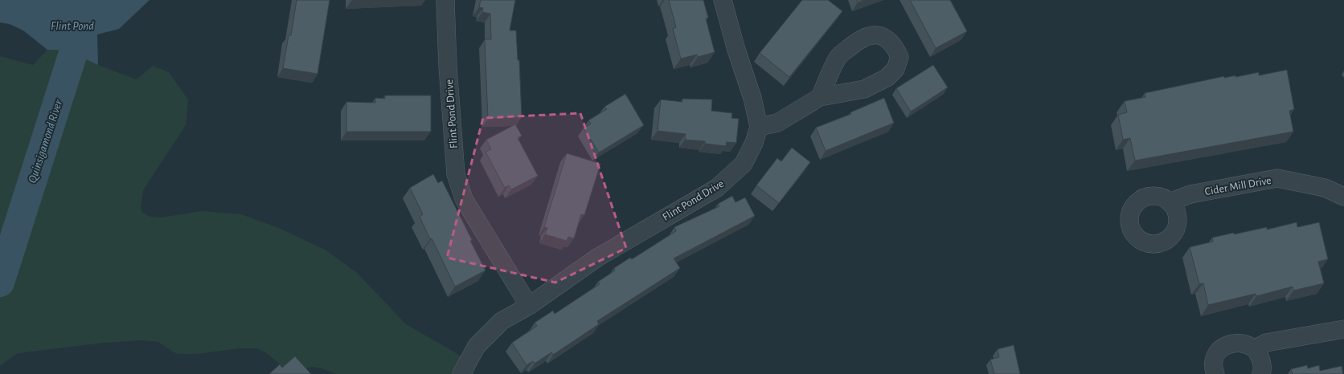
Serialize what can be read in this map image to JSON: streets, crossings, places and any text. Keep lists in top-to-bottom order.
{
  "streets": {
    "street": ["Flint Pond Drive", "Cider Mill Drive"]
  },
  "water": ["Flint Pond", "Quinsigamond River"]
}
